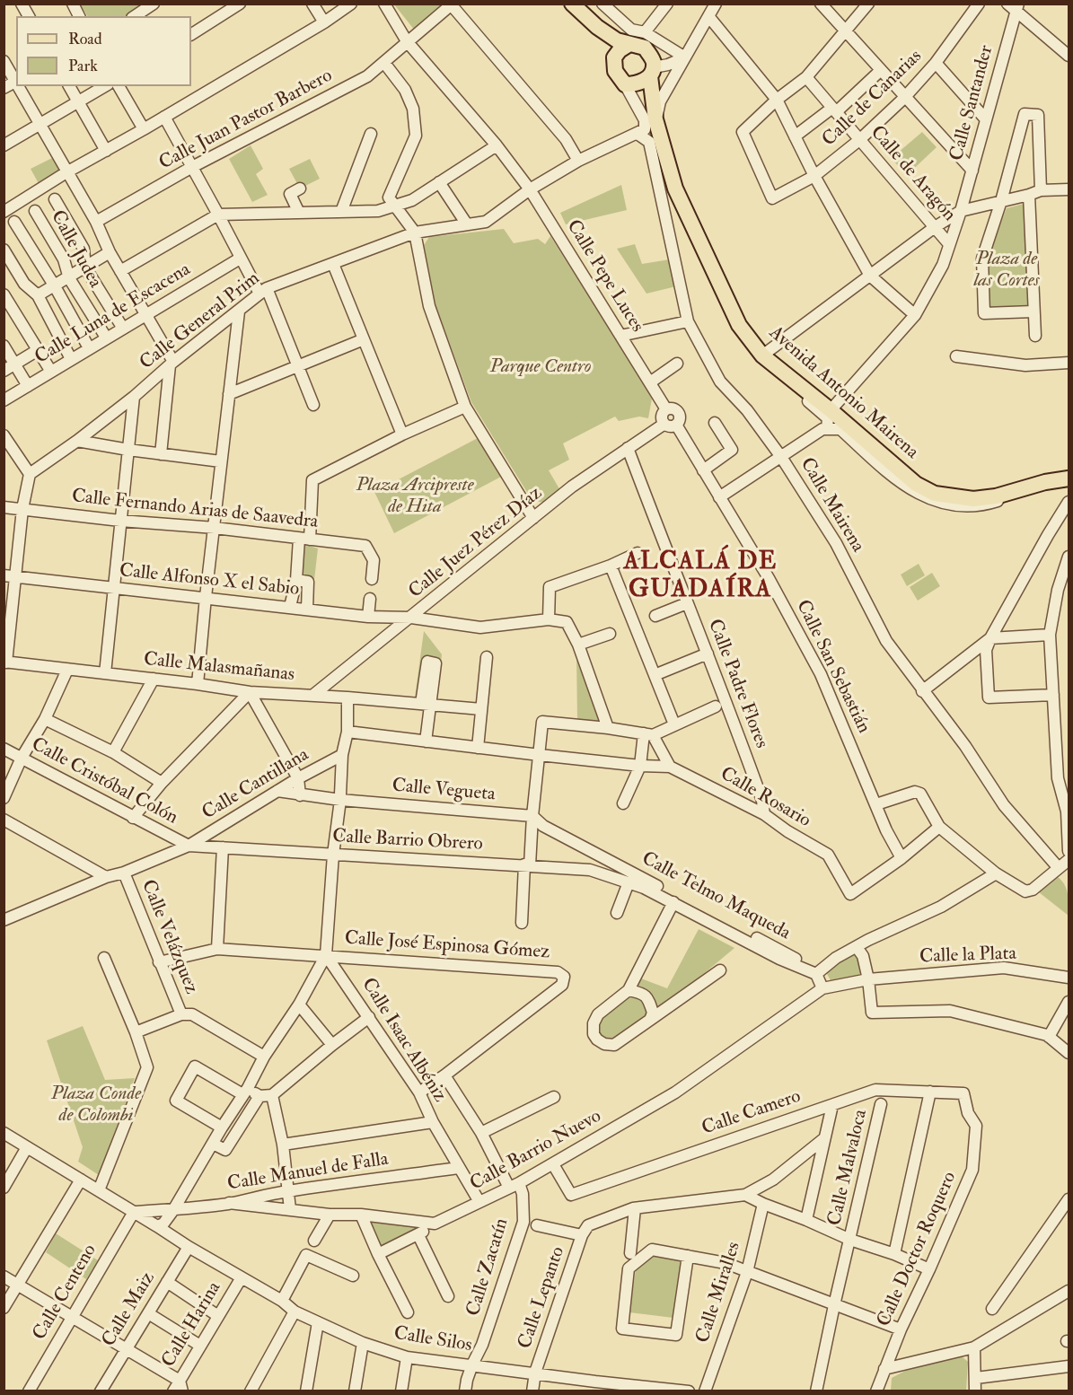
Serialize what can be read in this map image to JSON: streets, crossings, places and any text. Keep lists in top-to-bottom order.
{
  "streets": {
    "main road": ["Avenida Antonio Mairena"],
    "street": [
      "Calle de Canarias",
      "Calle Santander",
      "Calle Juan Pastor Barbero",
      "Calle de Aragón",
      "Calle Judea",
      "Calle Pepe Luces",
      "Calle Luna de Escacena",
      "Calle General Prim",
      "Calle Mairena",
      "Calle Fernando Arias de Saavedra",
      "Calle Juez Pérez Díaz",
      "Calle Alfonso X el Sabio",
      "Calle San Sebastián",
      "Calle Malasmañanas",
      "Calle Padre Flores",
      "Calle Cristóbal Colón",
      "Calle Cantillana",
      "Calle Vegueta",
      "Calle Rosario",
      "Calle Barrio Obrero",
      "Calle Telmo Maqueda",
      "Calle Velázquez",
      "Calle José Espinosa Gómez",
      "Calle la Plata",
      "Calle Isaac Albéniz",
      "Calle Camero",
      "Calle Barrio Nuevo",
      "Calle Malvaloca",
      "Calle Manuel de Falla",
      "Calle Doctor Roquero",
      "Calle Zacatín",
      "Calle Centeno",
      "Calle Miralles",
      "Calle Lepanto",
      "Calle Maiz",
      "Calle Harina",
      "Calle Silos"
    ]
  },
  "crossings": [
    ["Calle de Canarias", "Calle de Aragón"],
    ["Calle Santander", "Calle de Aragón"],
    ["Calle Santander", "Avenida Antonio Mairena"],
    ["Calle Juan Pastor Barbero", "Calle Pepe Luces"],
    ["Calle Pepe Luces", "Calle General Prim"],
    ["Calle Pepe Luces", "Calle Juez Pérez Díaz"],
    ["Calle Pepe Luces", "Calle San Sebastián"],
    ["Calle General Prim", "Calle Mairena"],
    ["Calle Juez Pérez Díaz", "Calle Alfonso X el Sabio"],
    ["Calle Juez Pérez Díaz", "Calle San Sebastián"],
    ["Calle Juez Pérez Díaz", "Calle Malasmañanas"],
    ["Calle Juez Pérez Díaz", "Calle Padre Flores"],
    ["Calle San Sebastián", "Calle Rosario"],
    ["Calle Padre Flores", "Calle Rosario"],
    ["Calle Cristóbal Colón", "Calle Cantillana"],
    ["Calle Cristóbal Colón", "Calle Barrio Obrero"],
    ["Calle Cantillana", "Calle Vegueta"],
    ["Calle Cantillana", "Calle Barrio Obrero"],
    ["Calle Cantillana", "Calle Velázquez"],
    ["Calle Barrio Obrero", "Calle Telmo Maqueda"],
    ["Calle Velázquez", "Calle José Espinosa Gómez"],
    ["Calle José Espinosa Gómez", "Calle Isaac Albéniz"],
    ["Calle José Espinosa Gómez", "Calle Zacatín"],
    ["Calle la Plata", "Calle Barrio Nuevo"],
    ["Calle Isaac Albéniz", "Calle Barrio Nuevo"],
    ["Calle Isaac Albéniz", "Calle Manuel de Falla"],
    ["Calle Camero", "Calle Barrio Nuevo"],
    ["Calle Camero", "Calle Doctor Roquero"],
    ["Calle Barrio Nuevo", "Calle Zacatín"],
    ["Calle Manuel de Falla", "Calle Silos"],
    ["Calle Zacatín", "Calle Silos"],
    ["Calle Lepanto", "Calle Silos"],
    ["Calle Maiz", "Calle Silos"],
    ["Calle Harina", "Calle Silos"]
  ],
  "districts": ["ALCALÁ DE GUADAÍRA"],
  "parks": [
    "Plaza de las Cortes",
    "Parque Centro",
    "Plaza Arcipreste de Hita",
    "Plaza Conde de Colombi"
  ],
  "legend": ["Road", "Park"]
}
